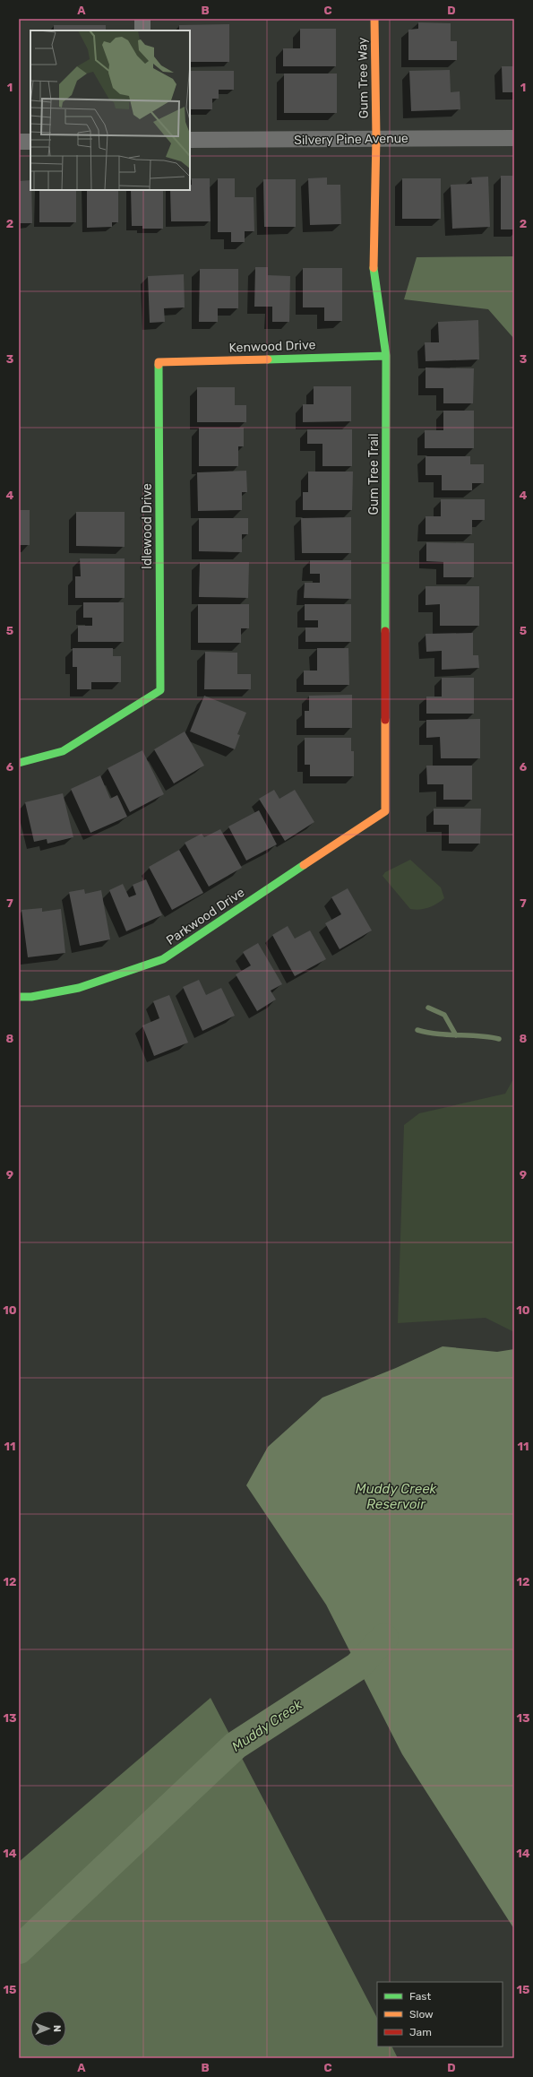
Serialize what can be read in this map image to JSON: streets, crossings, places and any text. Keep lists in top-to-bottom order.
{
  "streets": {
    "street": [
      "Gum Tree Way",
      "Silvery Pine Avenue",
      "Kenwood Drive",
      "Gum Tree Trail",
      "Idlewood Drive",
      "Parkwood Drive"
    ]
  },
  "crossings": [
    ["Gum Tree Way", "Silvery Pine Avenue"],
    ["Gum Tree Way", "Gum Tree Trail"],
    ["Silvery Pine Avenue", "Gum Tree Trail"],
    ["Kenwood Drive", "Gum Tree Trail"],
    ["Kenwood Drive", "Idlewood Drive"],
    ["Gum Tree Trail", "Parkwood Drive"]
  ],
  "water": ["Muddy Creek Reservoir", "Muddy Creek"],
  "legend": ["Fast", "Slow", "Jam"],
  "north": "right",
  "grid": {
    "columns": [
      "A",
      "B",
      "C",
      "D"
    ],
    "rows": [
      "1",
      "2",
      "3",
      "4",
      "5",
      "6",
      "7",
      "8",
      "9",
      "10",
      "11",
      "12",
      "13",
      "14",
      "15"
    ]
  }
}
